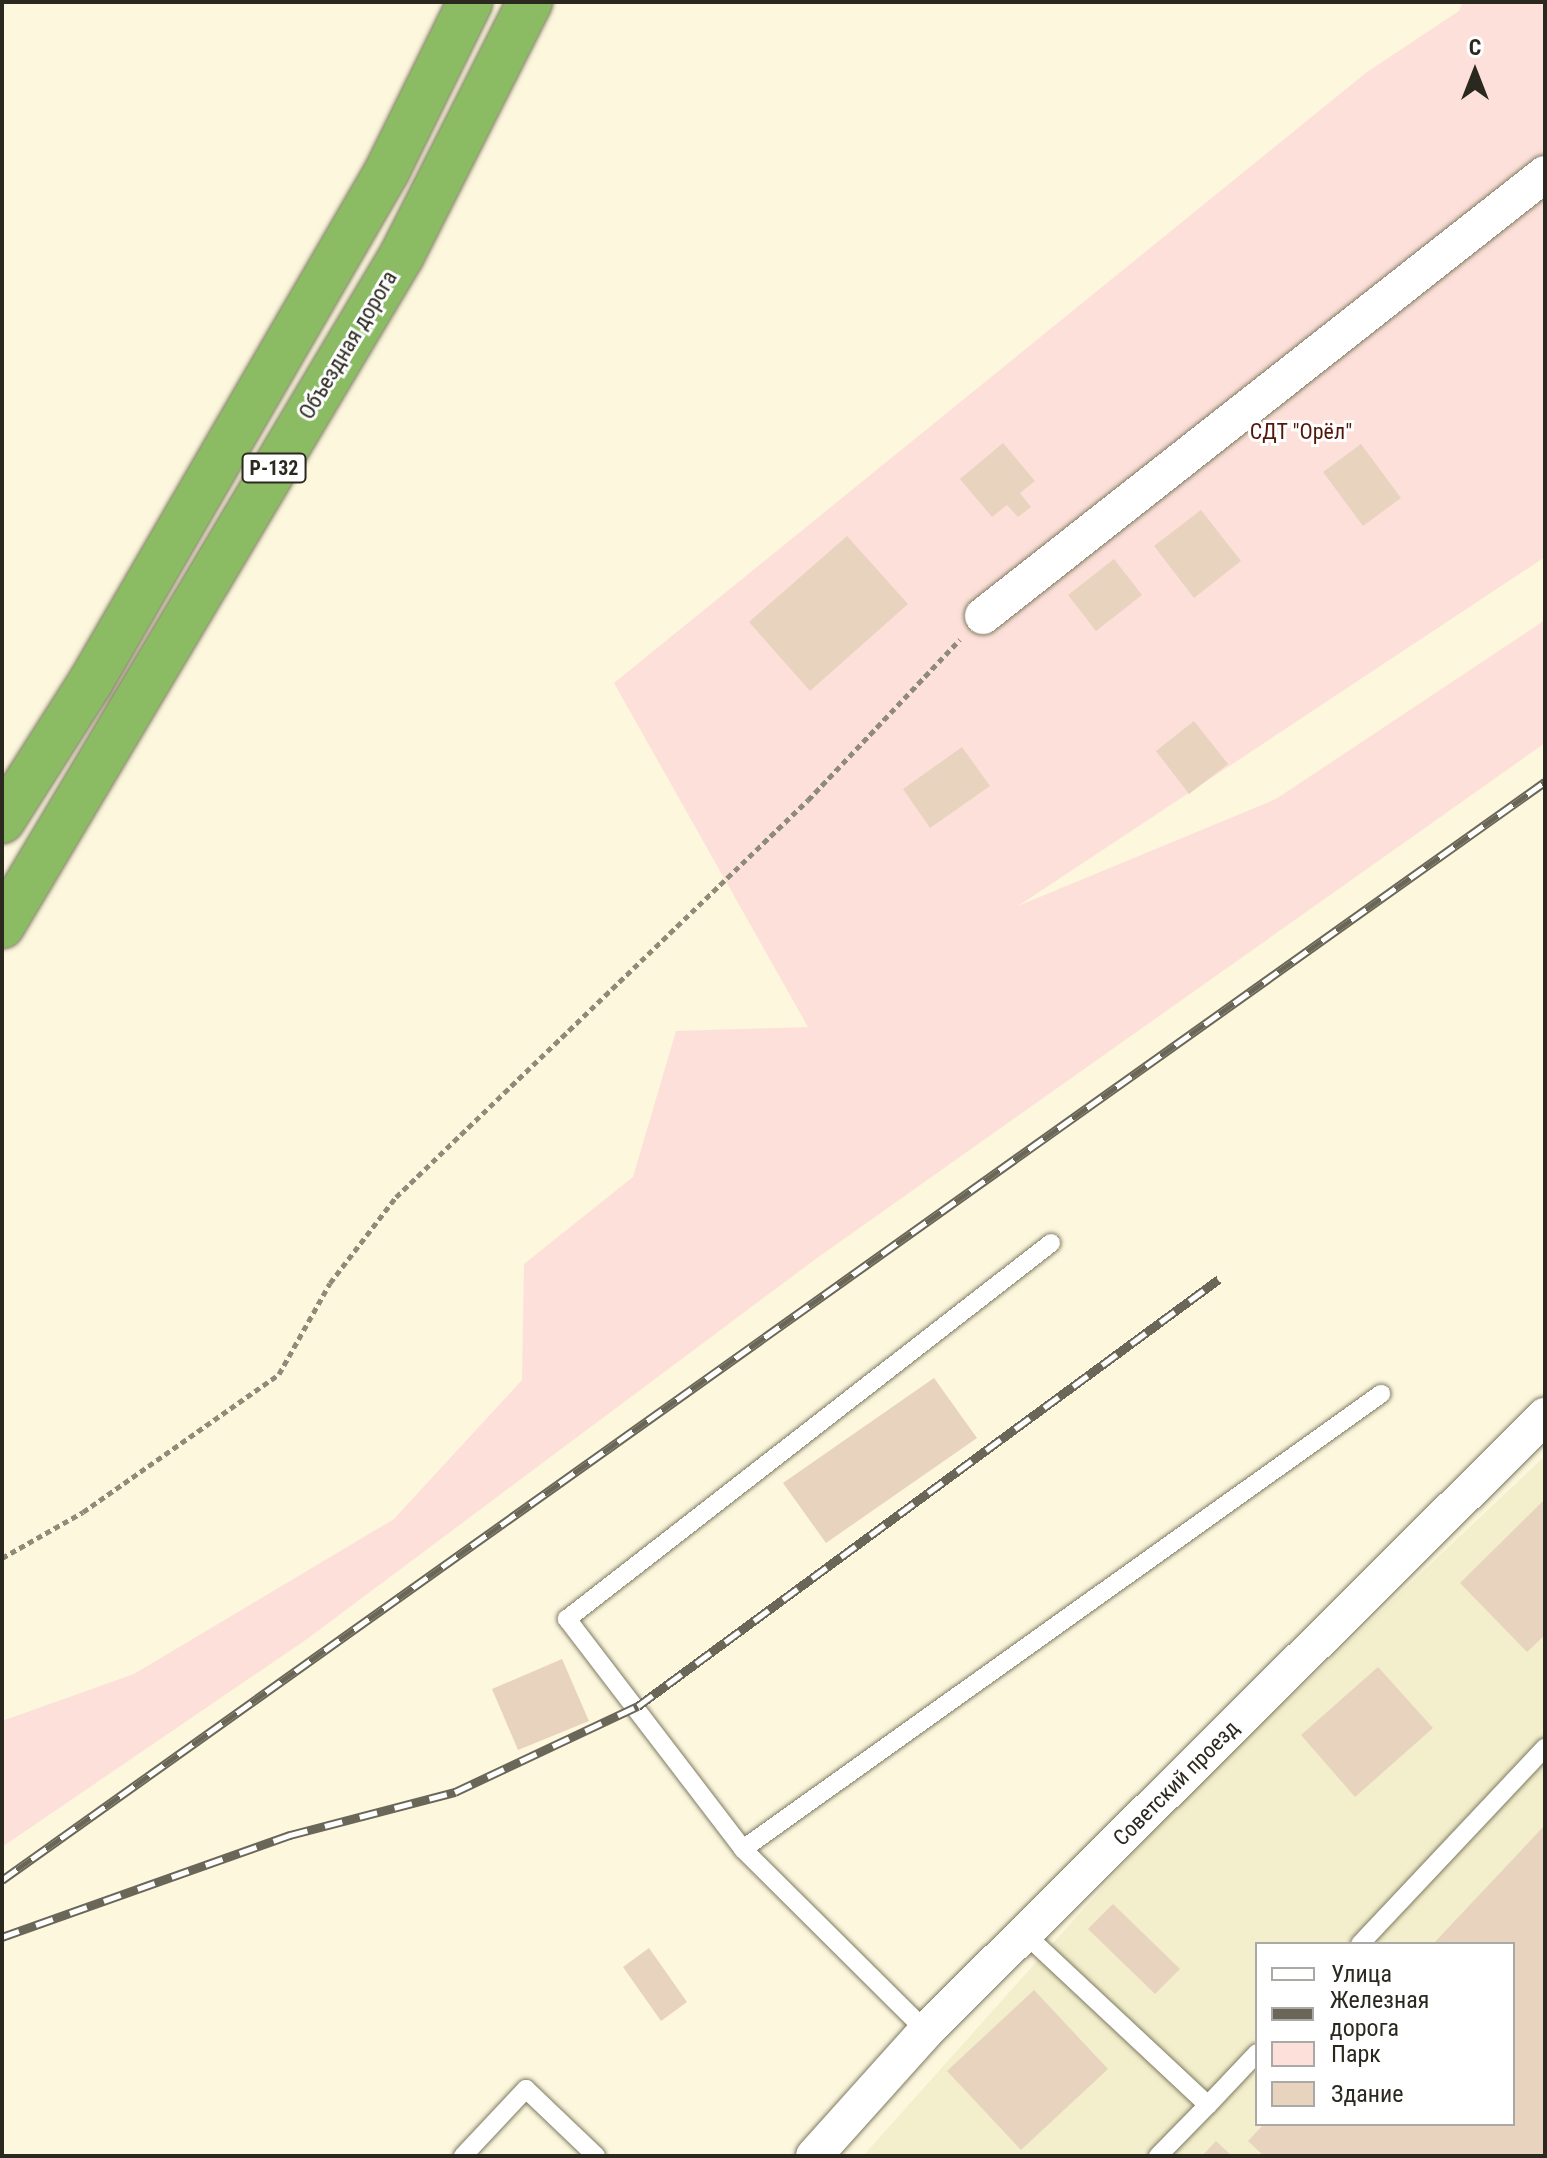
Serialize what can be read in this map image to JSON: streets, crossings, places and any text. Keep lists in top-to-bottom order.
{
  "streets": {
    "highway": ["Объездная дорога", "Р-132"],
    "street": ["Советский проезд"]
  },
  "parks": ["СДТ \"Орёл\""],
  "legend": [
    "Улица",
    "Железная дорога",
    "Парк",
    "Здание"
  ],
  "north": "top"
}
